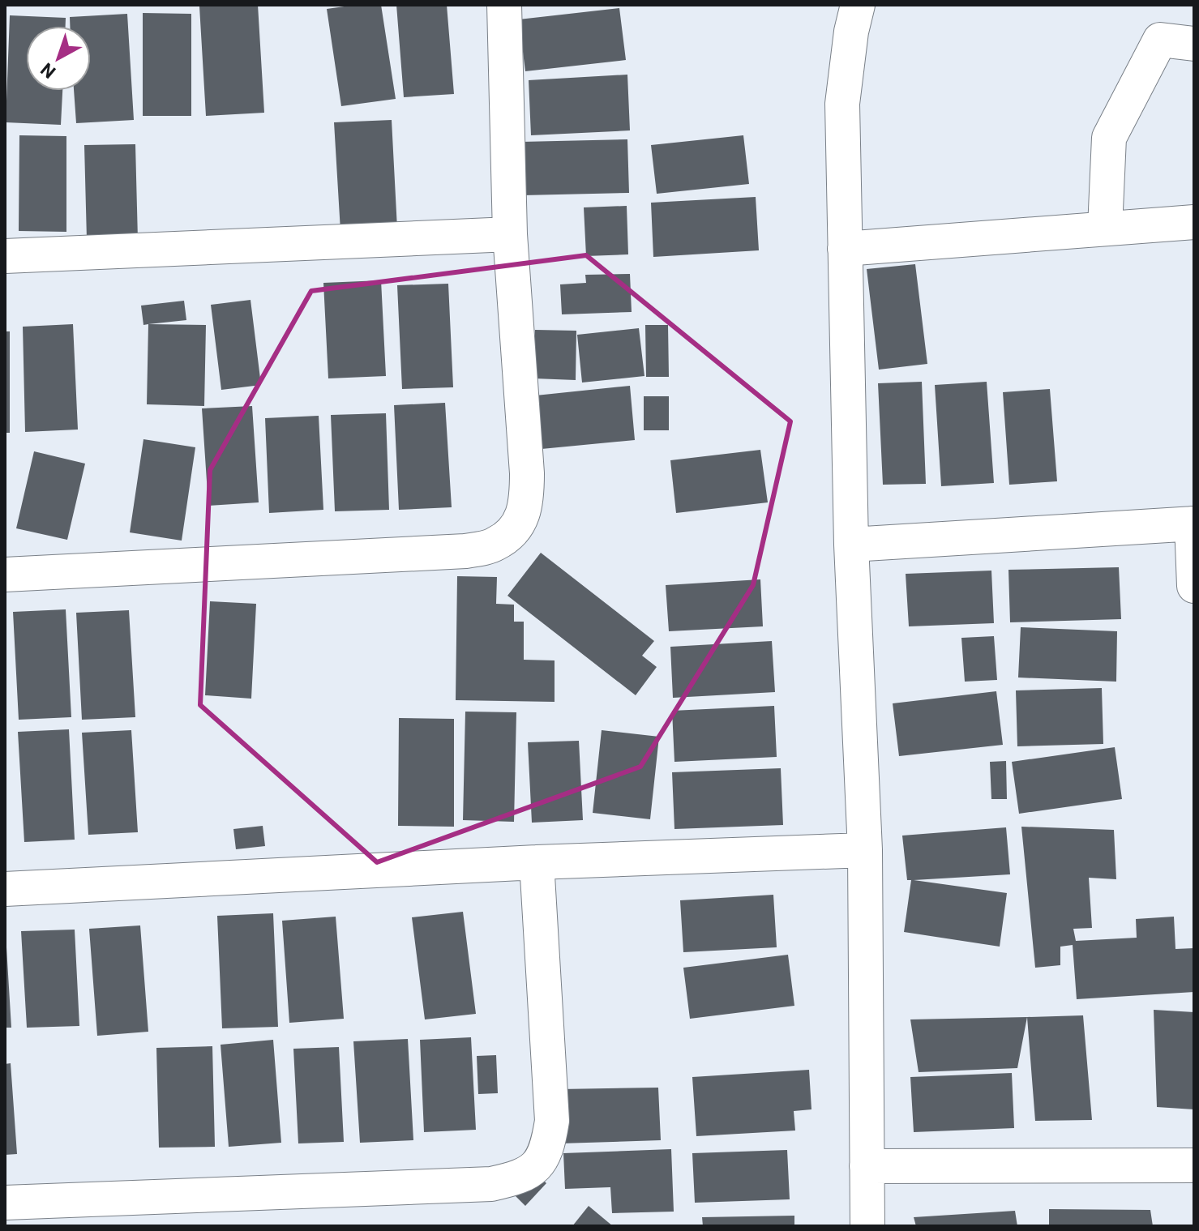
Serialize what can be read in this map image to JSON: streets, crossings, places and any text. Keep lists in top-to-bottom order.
{
  "north": "bottom left"
}
